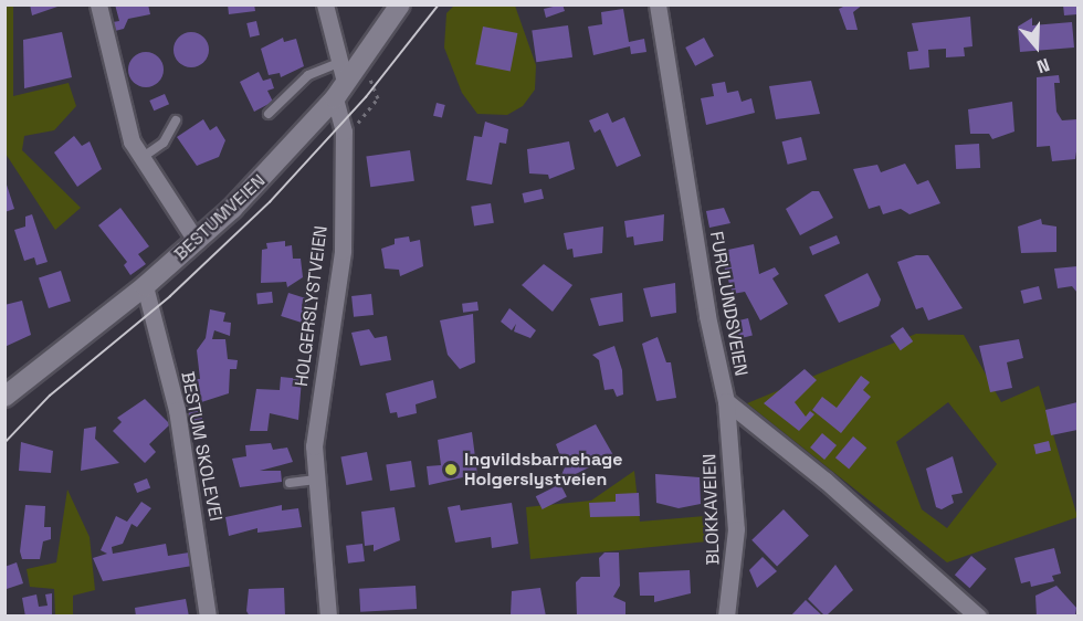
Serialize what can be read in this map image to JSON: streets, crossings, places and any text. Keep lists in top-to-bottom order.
{
  "streets": {
    "street": [
      "BESTUMVEIEN",
      "FURULUNDSVEIEN",
      "HOLGERSLYSTVEIEN",
      "BESTUM SKOLEVEI",
      "BLOKKAVEIEN"
    ]
  },
  "crossings": [
    ["BESTUMVEIEN", "HOLGERSLYSTVEIEN"],
    ["BESTUMVEIEN", "BESTUM SKOLEVEI"],
    ["FURULUNDSVEIEN", "BLOKKAVEIEN"]
  ],
  "places": ["Ingvildsbarnehage Holgerslystveien"],
  "north": "bottom"
}
